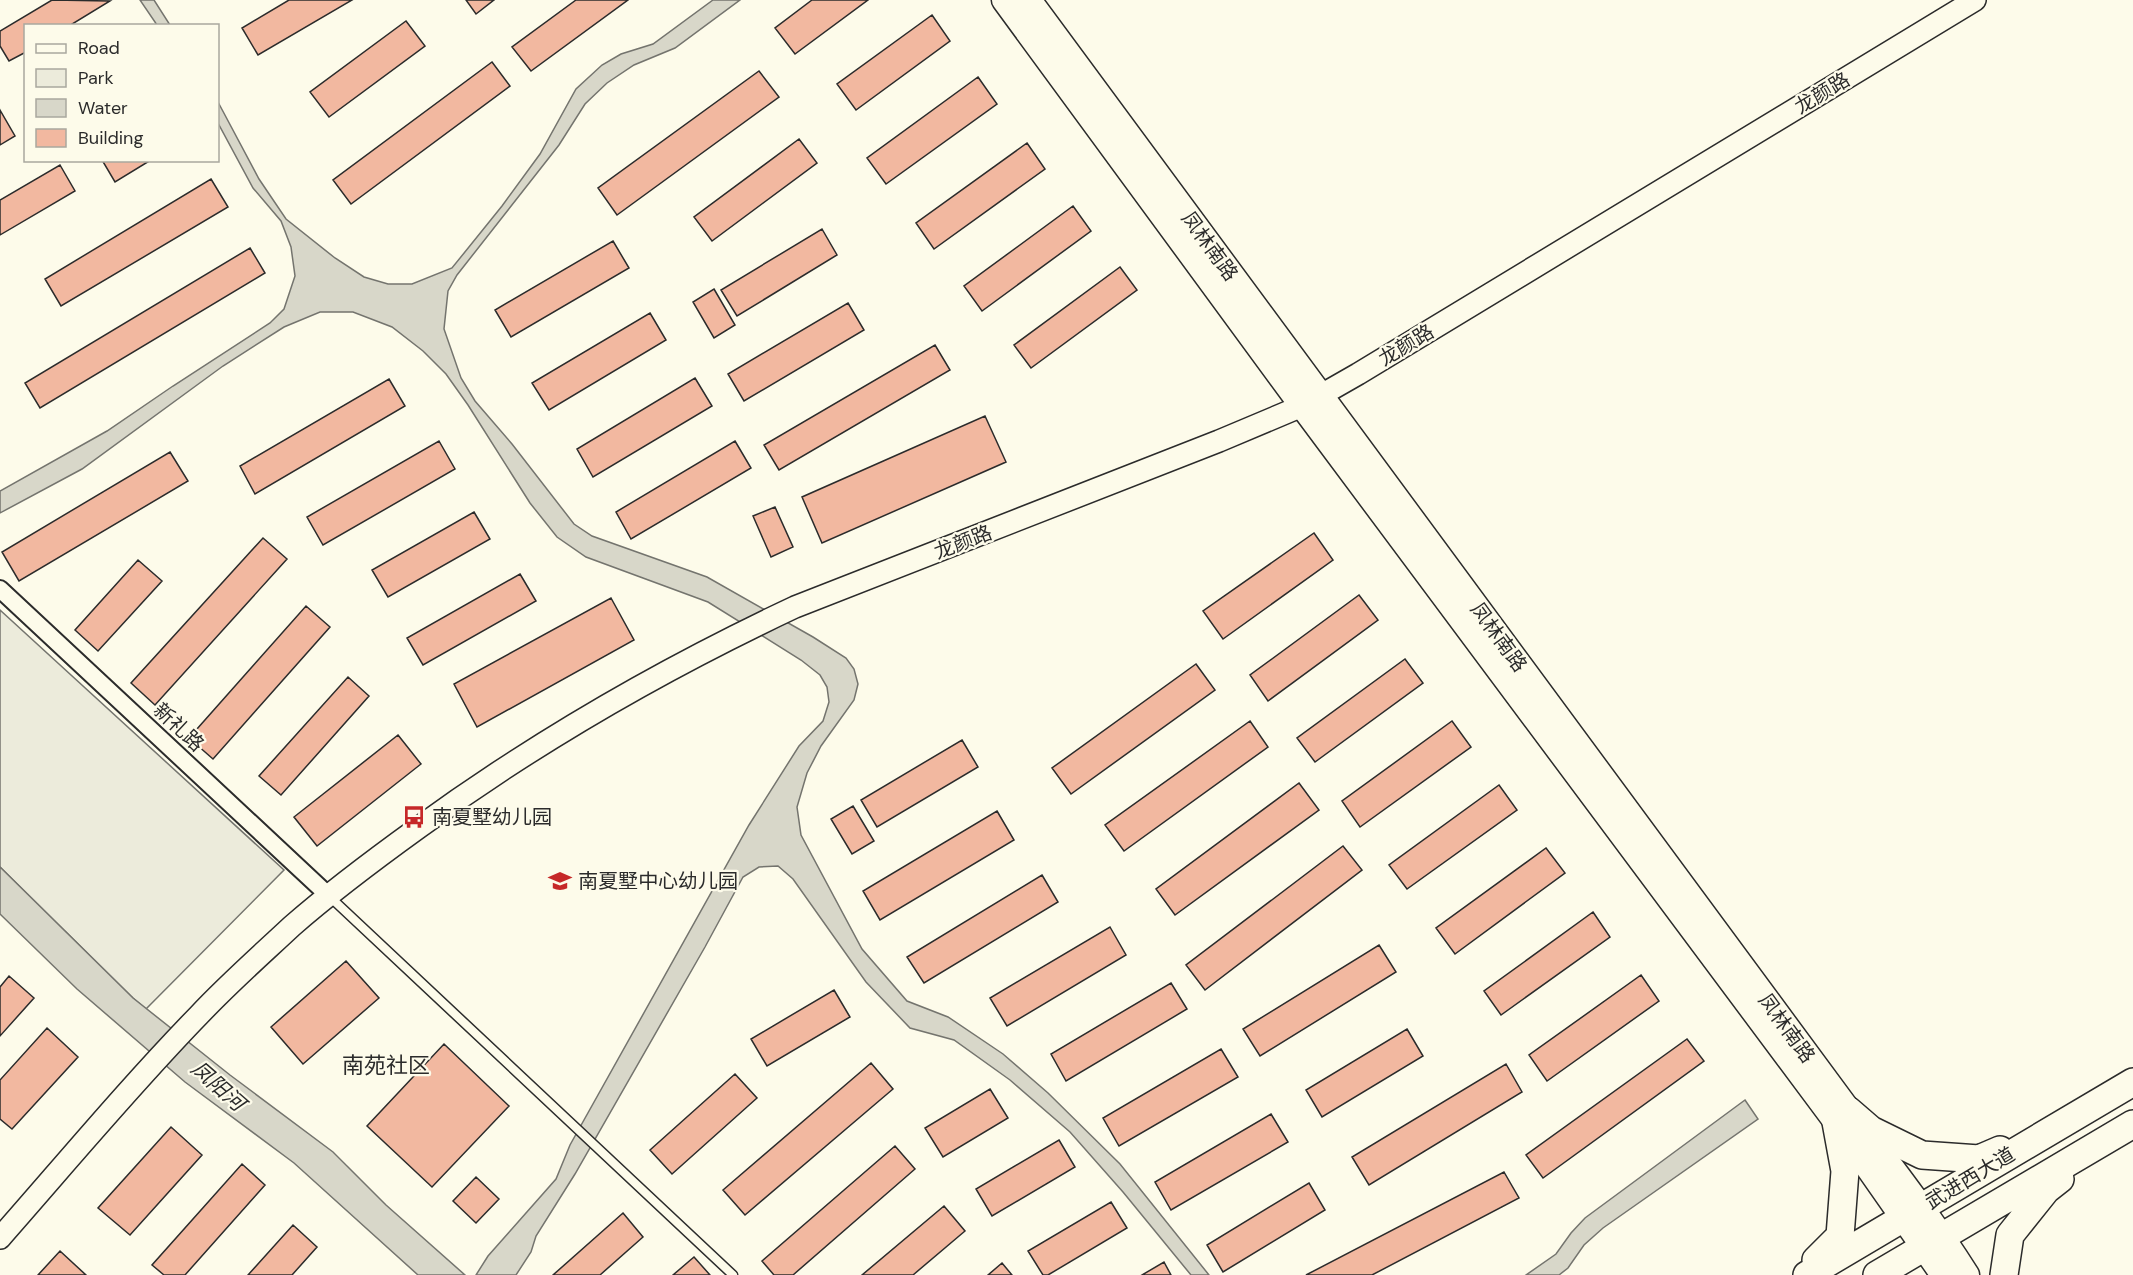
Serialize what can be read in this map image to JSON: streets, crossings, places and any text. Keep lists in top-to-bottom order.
{
  "streets": {
    "main road": ["凤林南路", "武进西大道"],
    "street": ["龙颜路", "新礼路"]
  },
  "crossings": [
    ["龙颜路", "凤林南路"],
    ["龙颜路", "新礼路"],
    ["凤林南路", "武进西大道"]
  ],
  "districts": ["南苑社区"],
  "water": ["凤阳河"],
  "places": {
    "bus stop": ["南夏墅幼儿园"],
    "school or university": ["南夏墅中心幼儿园"]
  },
  "legend": [
    "Road",
    "Park",
    "Water",
    "Building"
  ]
}
